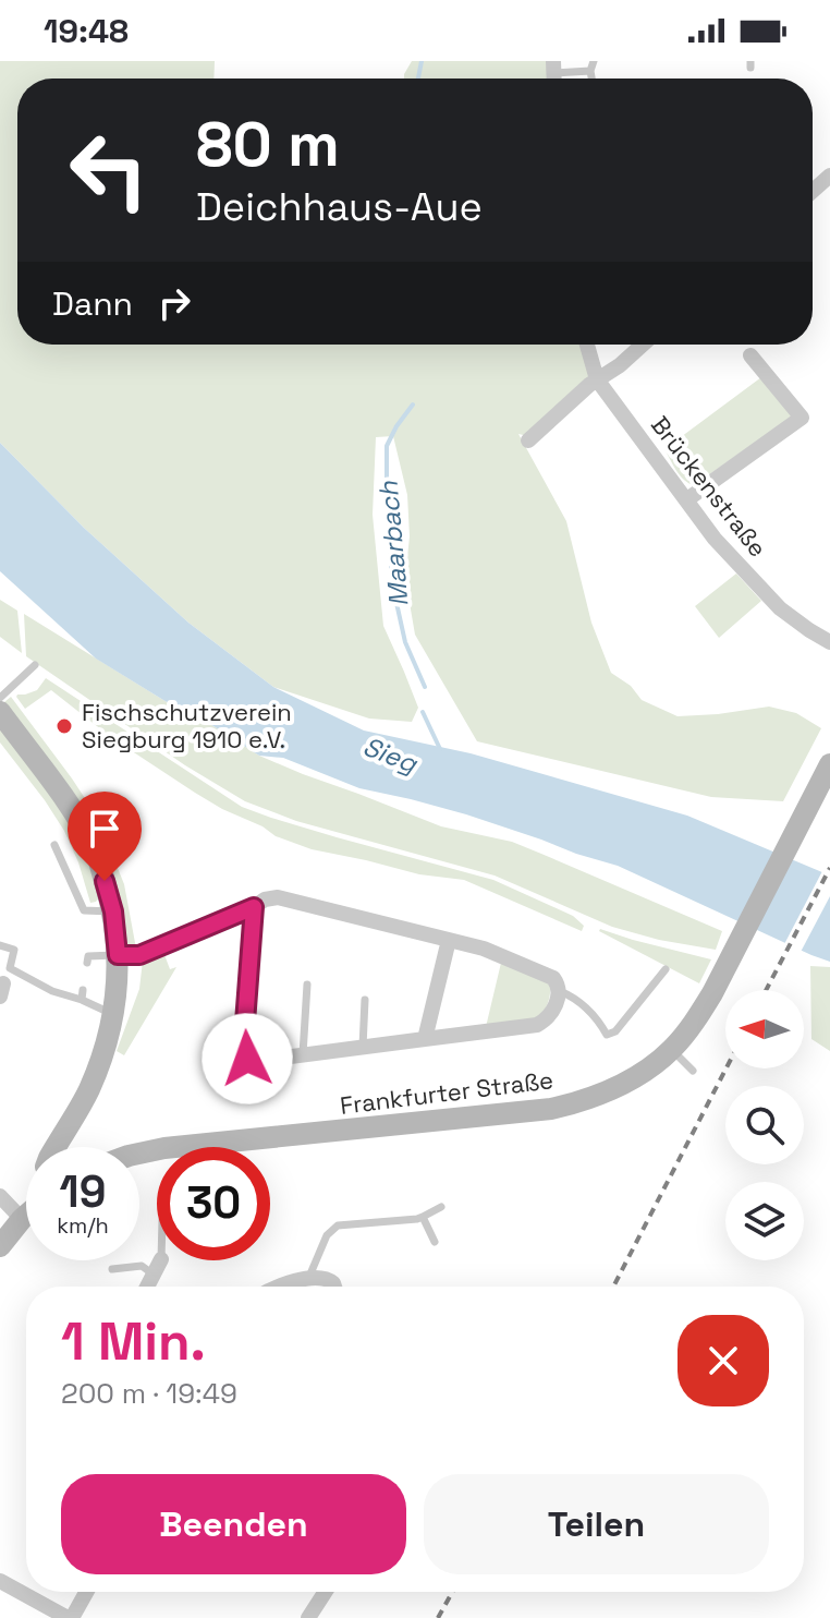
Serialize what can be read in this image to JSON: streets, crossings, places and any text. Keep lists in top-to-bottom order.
{
  "streets": {
    "main road": ["Frankfurter Straße"],
    "street": ["Brückenstraße"]
  },
  "water": ["Maarbach", "Sieg"],
  "places": ["Fischschutzverein Siegburg 1910 e.V."],
  "north": "left",
  "page": {
    "status": "19:48",
    "turn": ["80 m", "Deichhaus-Aue"],
    "then": "Dann",
    "speed": "19 km/h",
    "limit": "30",
    "heading": ["1 Min.", "200 m · 19:49"],
    "buttons": ["Beenden", "Teilen"]
  }
}
